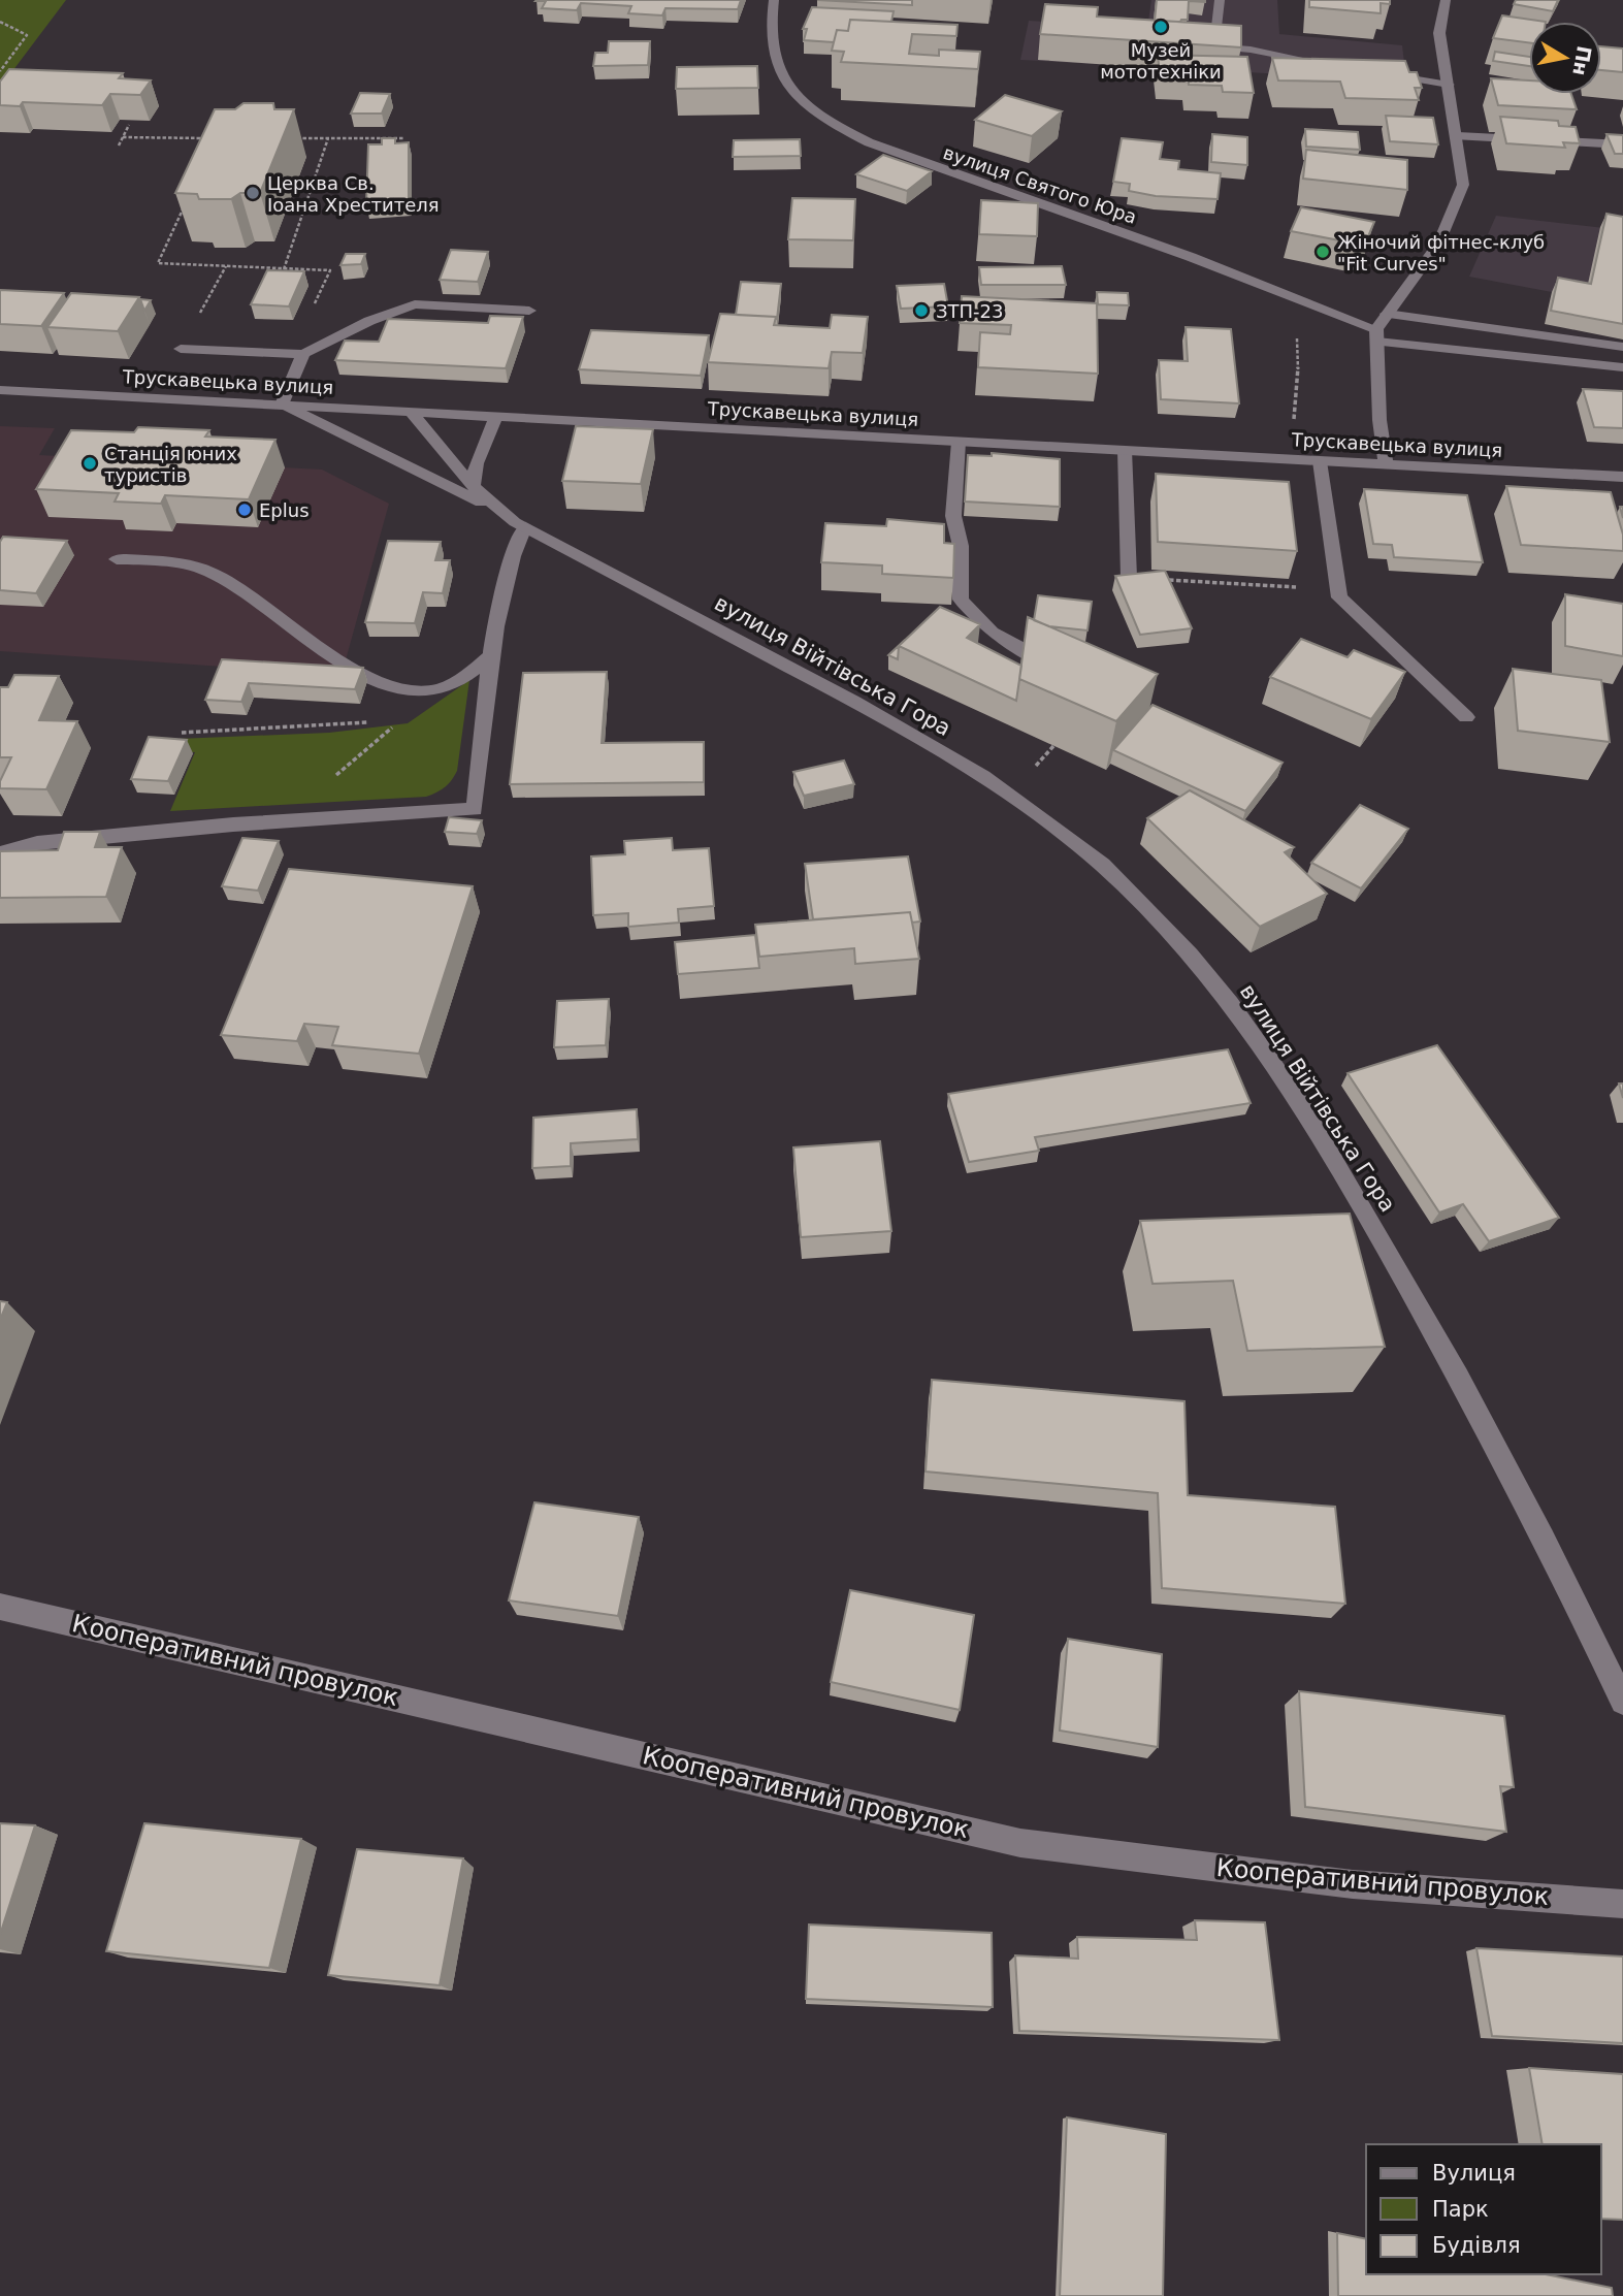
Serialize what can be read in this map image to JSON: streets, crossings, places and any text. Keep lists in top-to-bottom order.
{
  "streets": {
    "street": [
      "вулиця Святого Юра",
      "Трускавецька вулиця",
      "вулиця Війтівська Гора",
      "Кооперативний провулок"
    ]
  },
  "crossings": [
    ["Трускавецька вулиця", "вулиця Війтівська Гора"]
  ],
  "places": [
    "Музей мототехніки",
    "Церква Св. Іоана Хрестителя",
    "Жіночий фітнес-клуб \"Fit Curves\"",
    "ЗТП-23",
    "Станція юних туристів",
    "Eplus"
  ],
  "legend": ["Вулиця", "Парк", "Будівля"],
  "north": "right"
}
